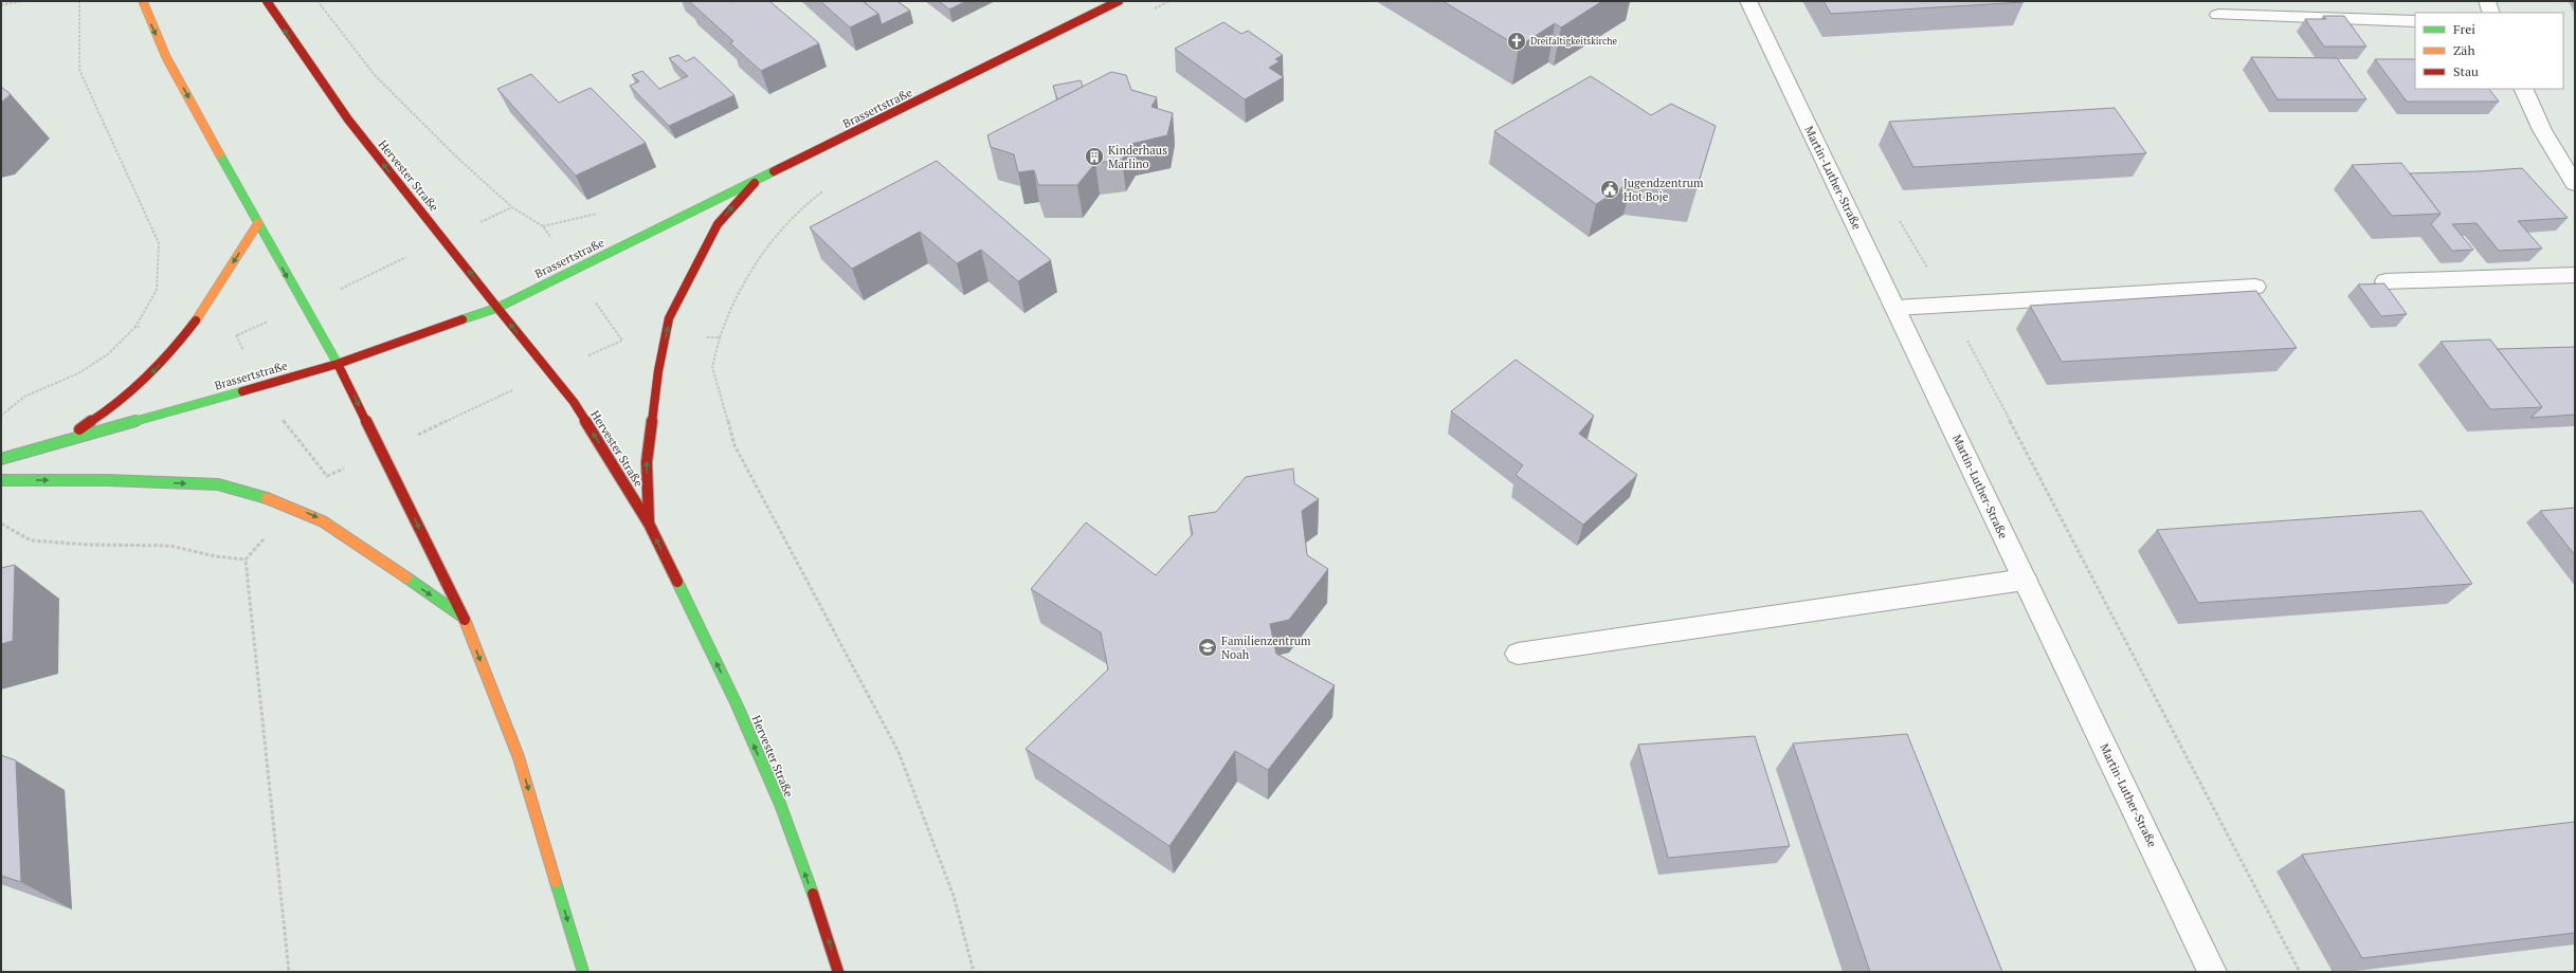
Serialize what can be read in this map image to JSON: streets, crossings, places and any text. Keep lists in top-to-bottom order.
{
  "streets": {
    "main road": ["Brassertstraße", "Hervester Straße"],
    "street": ["Martin-Luther-Straße"]
  },
  "crossings": [
    ["Brassertstraße", "Hervester Straße"]
  ],
  "one_way": ["Hervester Straße"],
  "places": {
    "church": ["Dreifaltigkeitskirche"],
    "building": ["Kinderhaus Marlino"],
    "public building": ["Jugendzentrum Hot Boje"],
    "school or university": ["Familienzentrum Noah"]
  },
  "legend": ["Frei", "Zäh", "Stau"]
}
